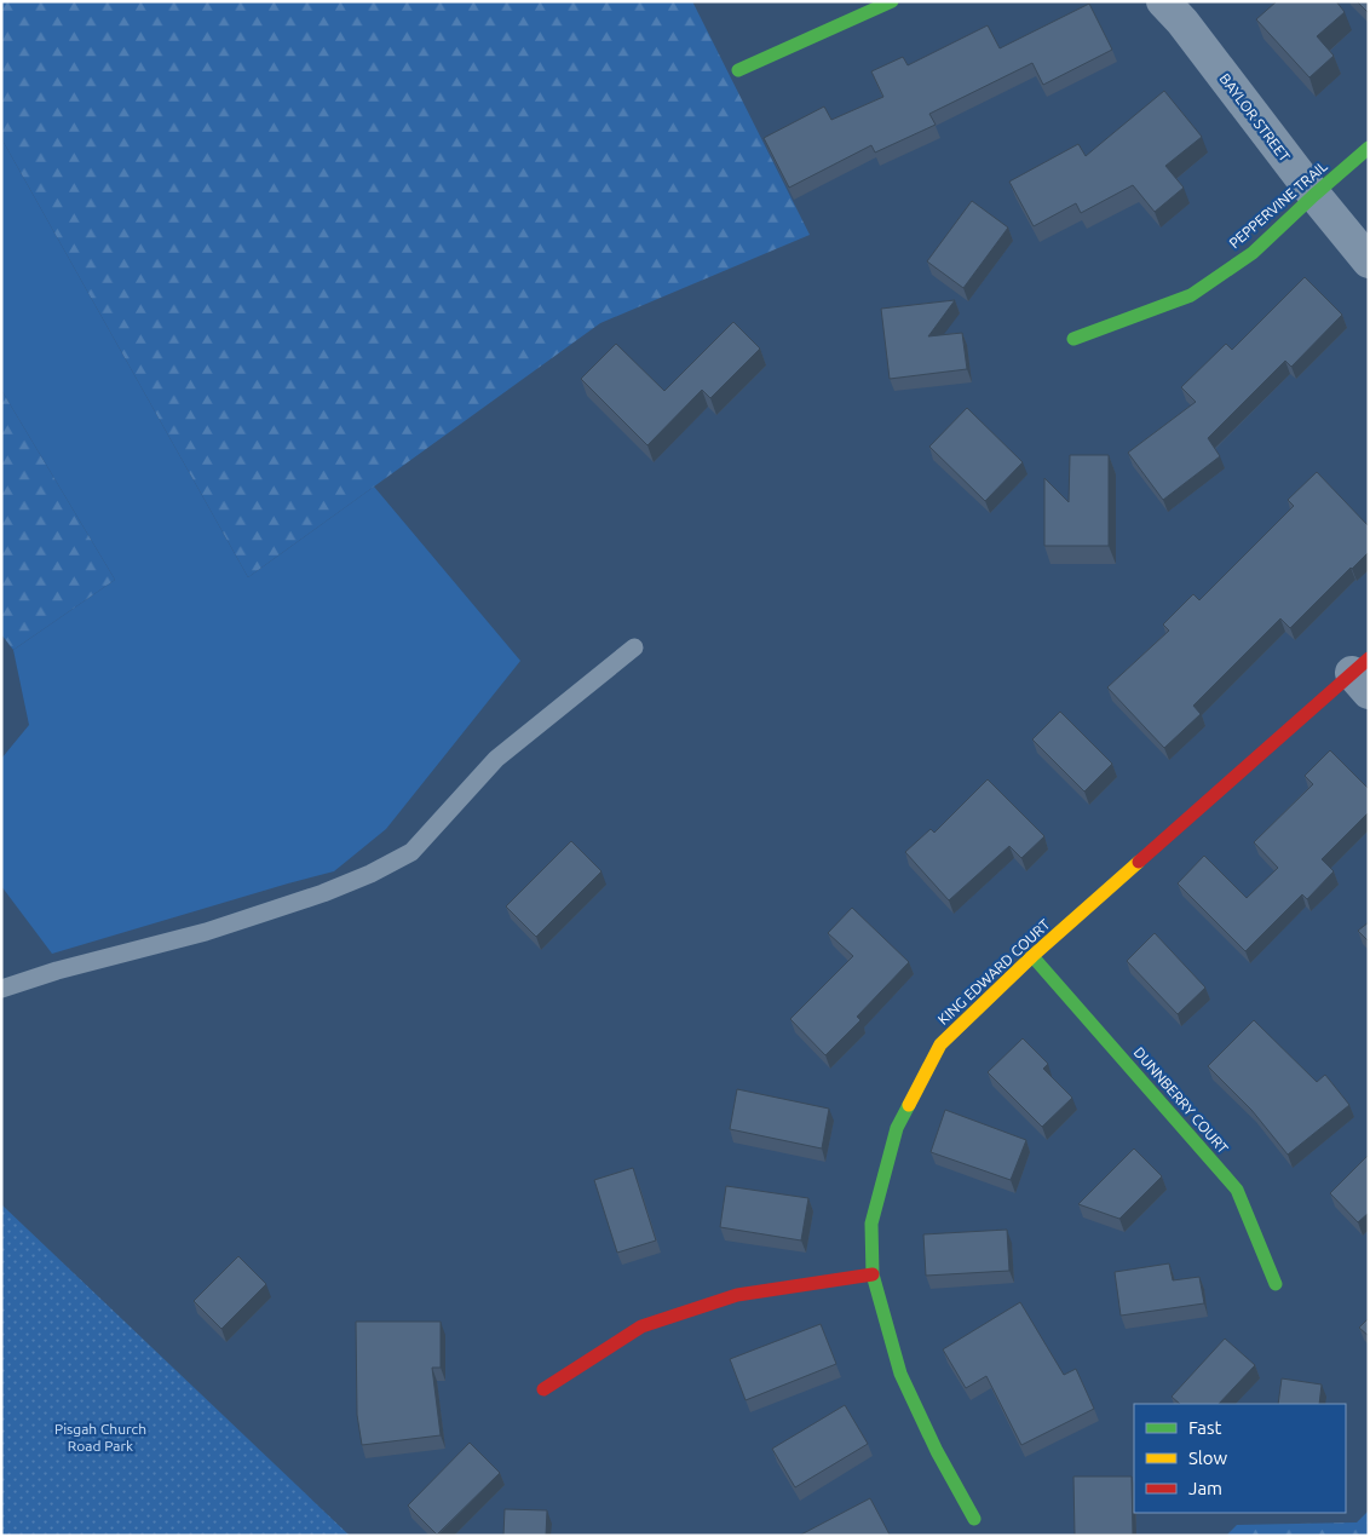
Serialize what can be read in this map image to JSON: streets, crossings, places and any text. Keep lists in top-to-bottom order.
{
  "streets": {
    "street": [
      "BAYLOR STREET",
      "PEPPERVINE TRAIL",
      "KING EDWARD COURT",
      "DUNNBERRY COURT"
    ]
  },
  "crossings": [
    ["BAYLOR STREET", "PEPPERVINE TRAIL"],
    ["KING EDWARD COURT", "DUNNBERRY COURT"]
  ],
  "parks": ["Pisgah Church Road Park"],
  "legend": ["Fast", "Slow", "Jam"]
}
